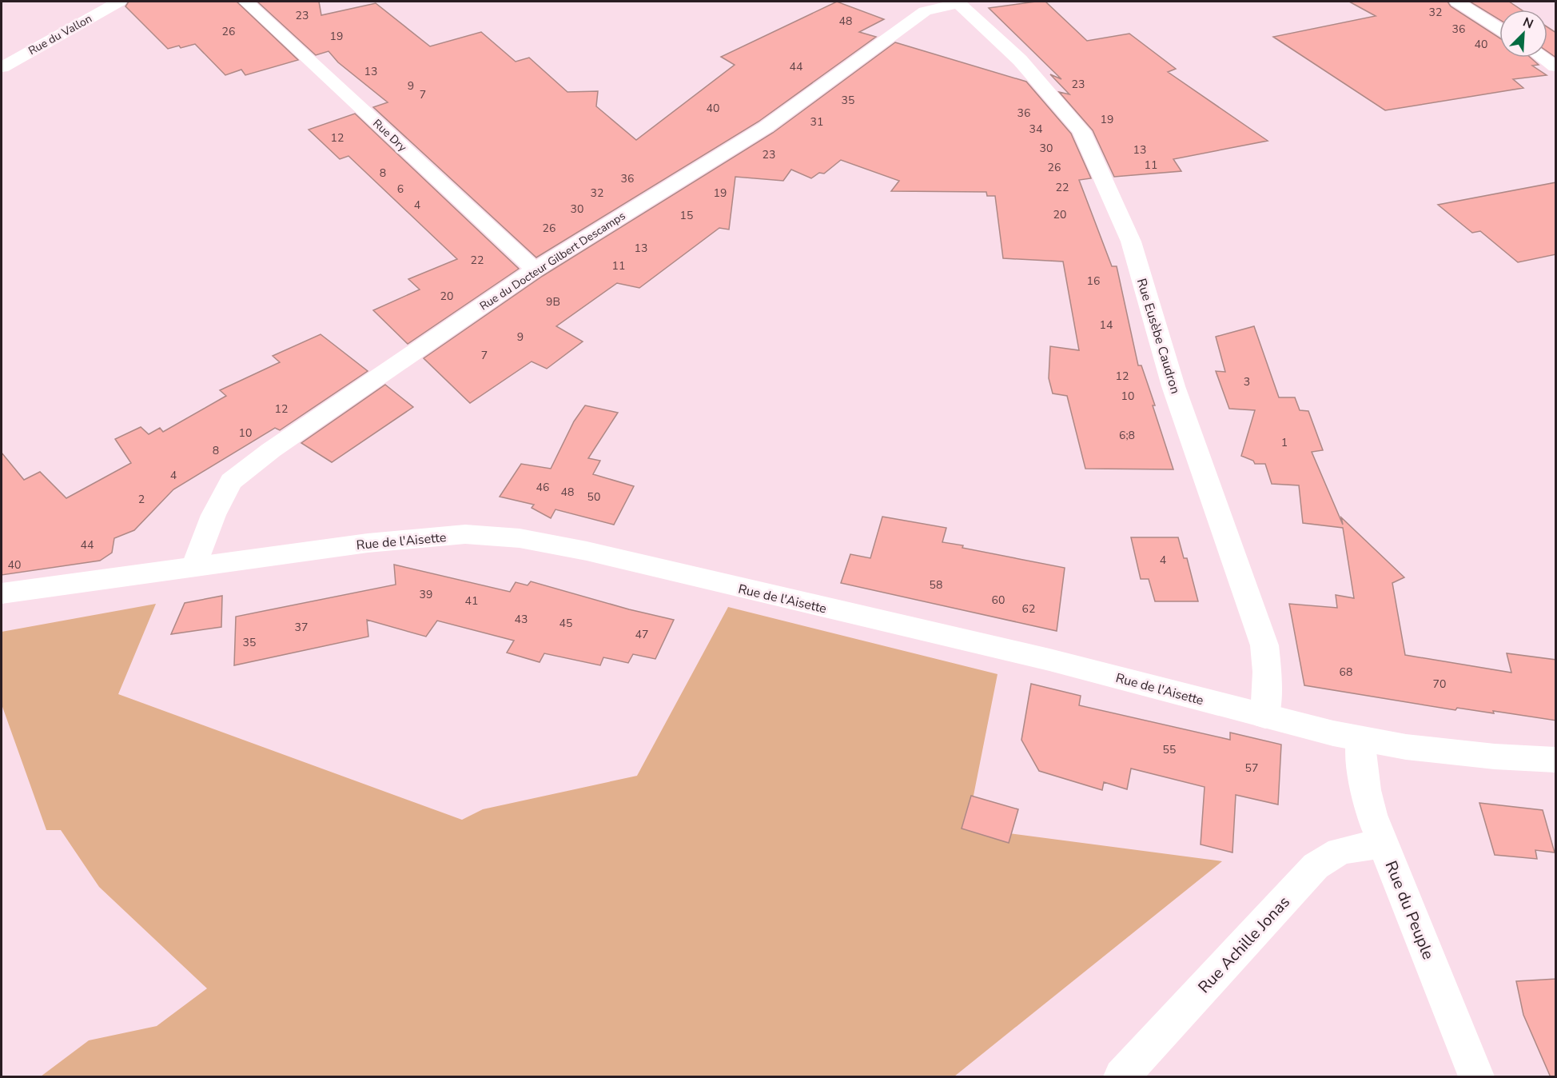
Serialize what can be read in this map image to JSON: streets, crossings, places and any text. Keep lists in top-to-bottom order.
{
  "streets": {
    "street": [
      "Rue du Vallon",
      "Rue Dry",
      "Rue du Docteur Gilbert Descamps",
      "Rue Eusèbe Caudron",
      "Rue de l'Aisette",
      "Rue du Peuple",
      "Rue Achille Jonas"
    ]
  },
  "crossings": [
    ["Rue Dry", "Rue du Docteur Gilbert Descamps"],
    ["Rue du Docteur Gilbert Descamps", "Rue Eusèbe Caudron"],
    ["Rue du Docteur Gilbert Descamps", "Rue de l'Aisette"],
    ["Rue Eusèbe Caudron", "Rue de l'Aisette"],
    ["Rue de l'Aisette", "Rue du Peuple"],
    ["Rue du Peuple", "Rue Achille Jonas"]
  ],
  "house_numbers": [
    "32",
    "23",
    "48",
    "36",
    "26",
    "19",
    "40",
    "44",
    "13",
    "23",
    "9",
    "7",
    "35",
    "40",
    "36",
    "19",
    "31",
    "34",
    "12",
    "30",
    "13",
    "23",
    "11",
    "26",
    "8",
    "36",
    "22",
    "6",
    "32",
    "19",
    "4",
    "30",
    "20",
    "15",
    "26",
    "13",
    "22",
    "11",
    "16",
    "20",
    "9B",
    "14",
    "9",
    "7",
    "12",
    "3",
    "10",
    "12",
    "10",
    "6;8",
    "1",
    "8",
    "4",
    "46",
    "48",
    "50",
    "2",
    "44",
    "4",
    "40",
    "58",
    "39",
    "60",
    "41",
    "62",
    "43",
    "45",
    "37",
    "47",
    "35",
    "68",
    "70",
    "55",
    "57"
  ],
  "north": "top right"
}
